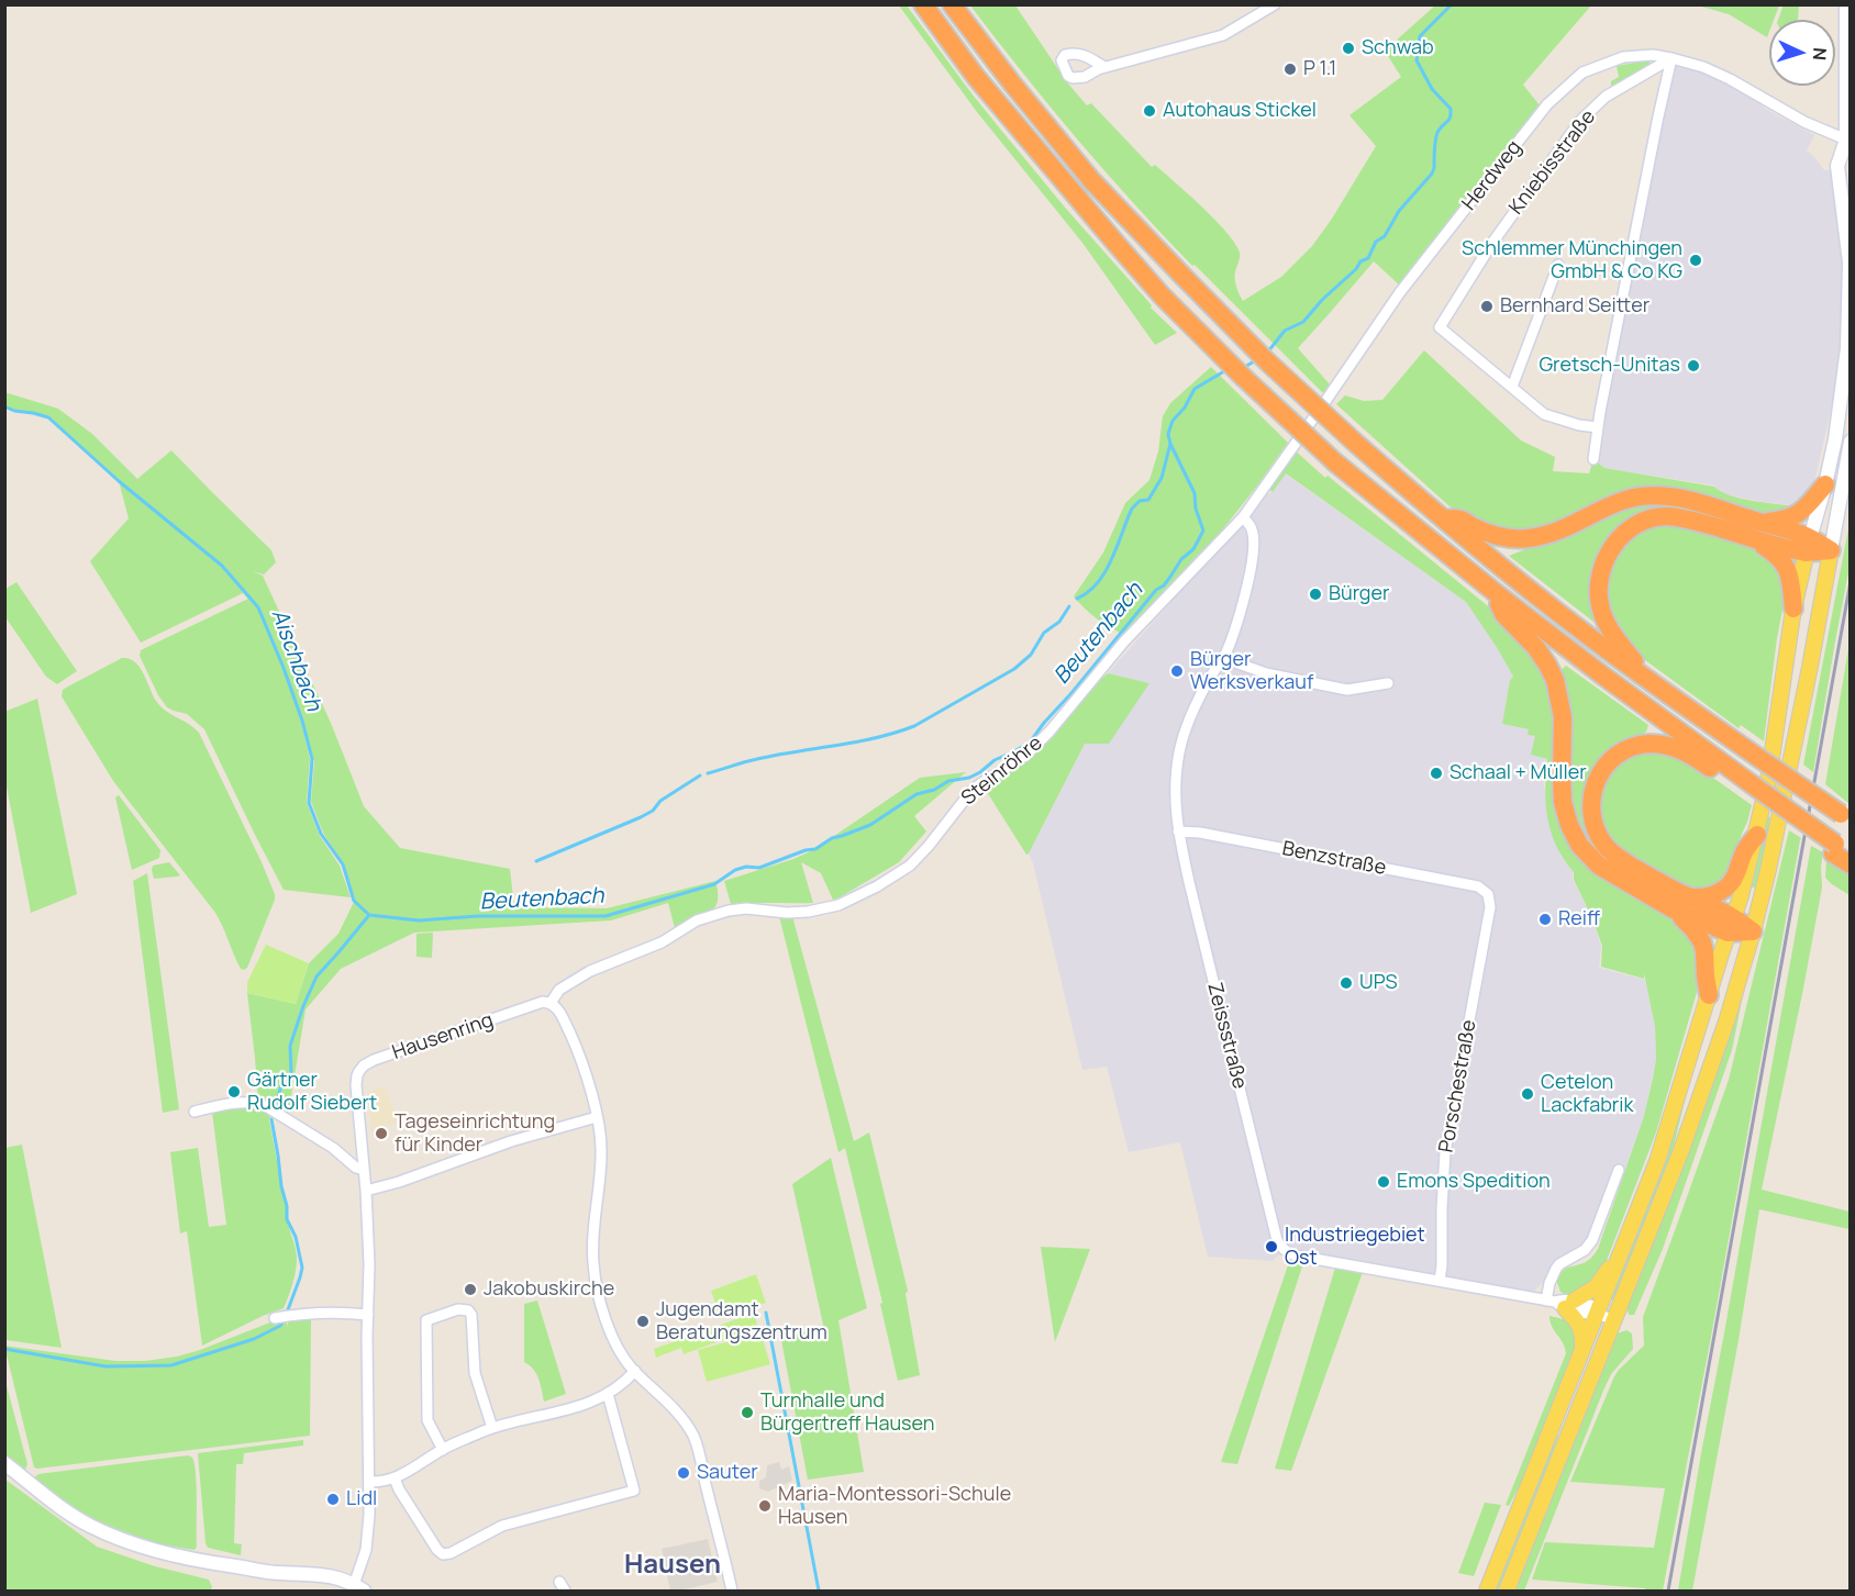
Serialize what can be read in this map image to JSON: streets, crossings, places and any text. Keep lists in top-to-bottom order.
{
  "streets": {
    "street": [
      "Kniebisstraße",
      "Herdweg",
      "Steinröhre",
      "Benzstraße",
      "Zeissstraße",
      "Hausenring",
      "Porschestraße"
    ]
  },
  "crossings": [
    ["Kniebisstraße", "Herdweg"],
    ["Herdweg", "Steinröhre"],
    ["Herdweg", "Zeissstraße"],
    ["Steinröhre", "Zeissstraße"],
    ["Steinröhre", "Hausenring"],
    ["Benzstraße", "Zeissstraße"],
    ["Benzstraße", "Porschestraße"],
    ["Zeissstraße", "Porschestraße"]
  ],
  "districts": ["Hausen"],
  "water": ["Beutenbach", "Aischbach"],
  "places": [
    "Schwab",
    "P 1.1",
    "Autohaus Stickel",
    "Schlemmer Münchingen GmbH & Co KG",
    "Bernhard Seitter",
    "Gretsch-Unitas",
    "Bürger",
    "Bürger Werksverkauf",
    "Schaal + Müller",
    "Reiff",
    "UPS",
    "Gärtner Rudolf Siebert",
    "Cetelon Lackfabrik",
    "Tageseinrichtung für Kinder",
    "Emons Spedition",
    "Industriegebiet Ost",
    "Jakobuskirche",
    "Jugendamt Beratungszentrum",
    "Turnhalle und Bürgertreff Hausen",
    "Sauter",
    "Lidl",
    "Maria-Montessori-Schule Hausen"
  ],
  "north": "right"
}
